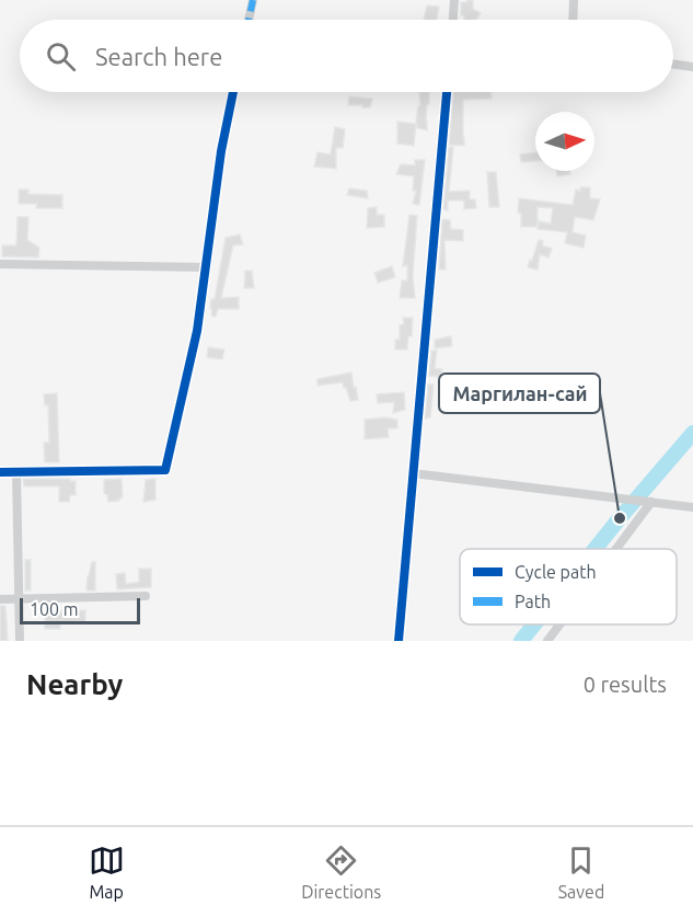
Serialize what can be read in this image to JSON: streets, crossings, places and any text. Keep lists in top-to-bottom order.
{
  "places": ["Маргилан-сай"],
  "legend": ["Cycle path", "Path"],
  "scale_bar": "100 m",
  "north": "right",
  "page": {
    "search": "Search here",
    "scale": "100 m",
    "heading": ["Nearby", "0 results"],
    "nav": ["Map", "Directions", "Saved"]
  }
}
